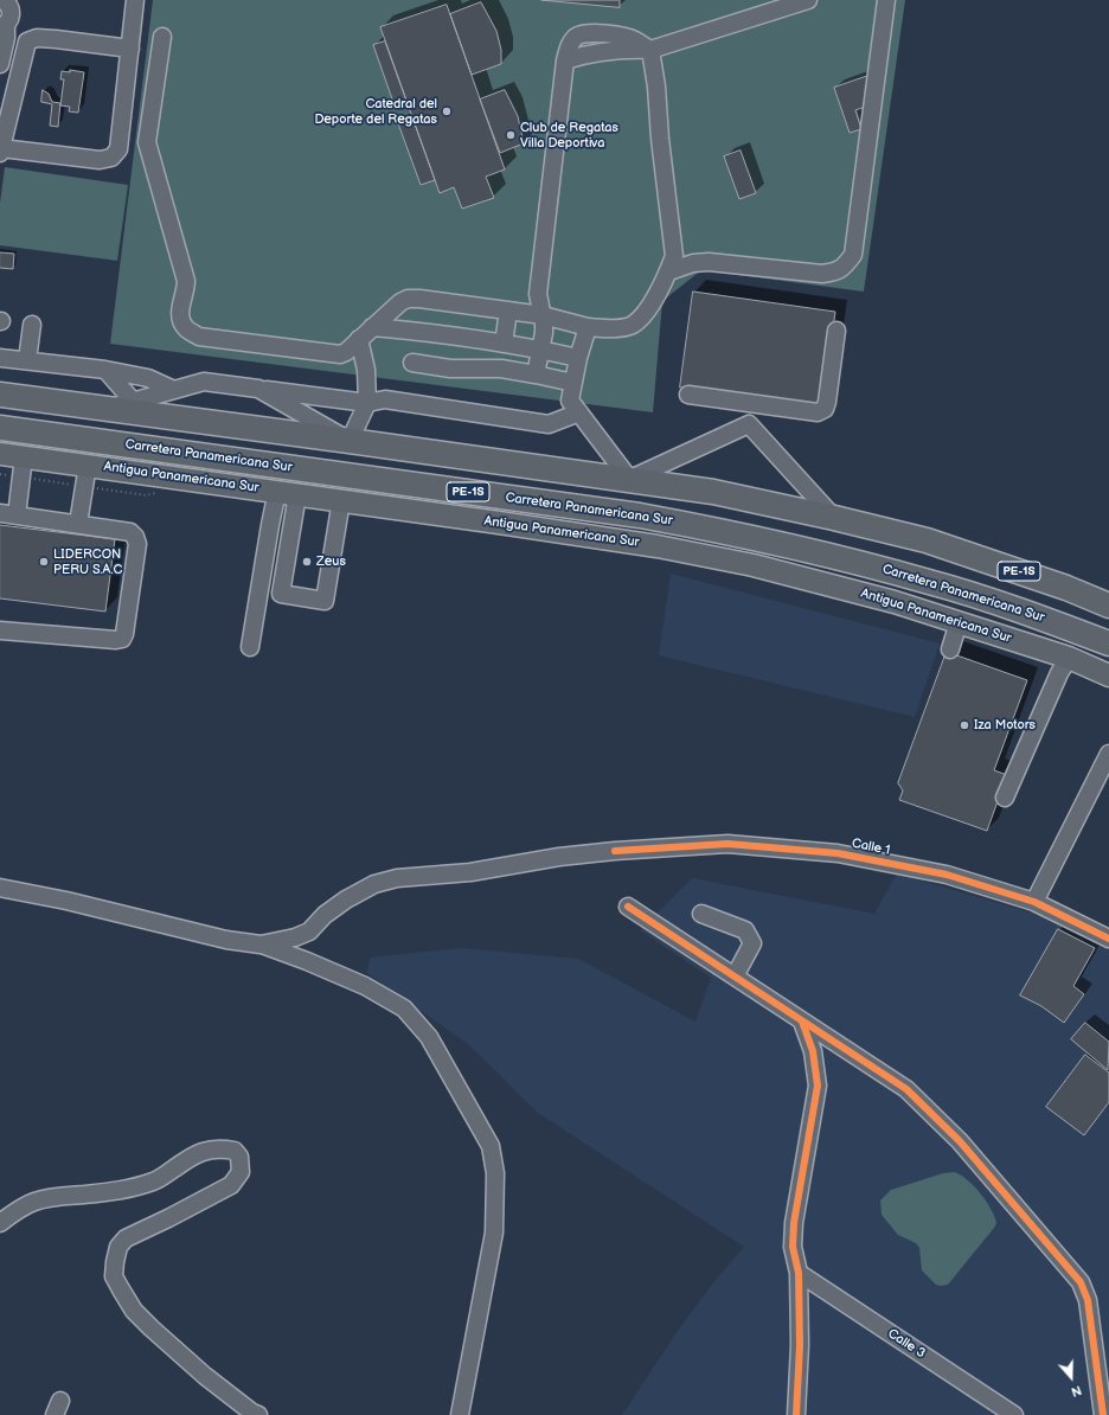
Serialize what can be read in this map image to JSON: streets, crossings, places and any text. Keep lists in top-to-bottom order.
{
  "streets": {
    "highway": ["Carretera Panamericana Sur", "PE-1S"],
    "main road": ["Antigua Panamericana Sur"],
    "street": ["Calle 1", "Calle 3"]
  },
  "places": [
    "Catedral del Deporte del Regatas",
    "Club de Regatas Villa Deportiva",
    "LIDERCON PERU S.A.C",
    "Zeus",
    "Iza Motors"
  ],
  "north": "bottom"
}
